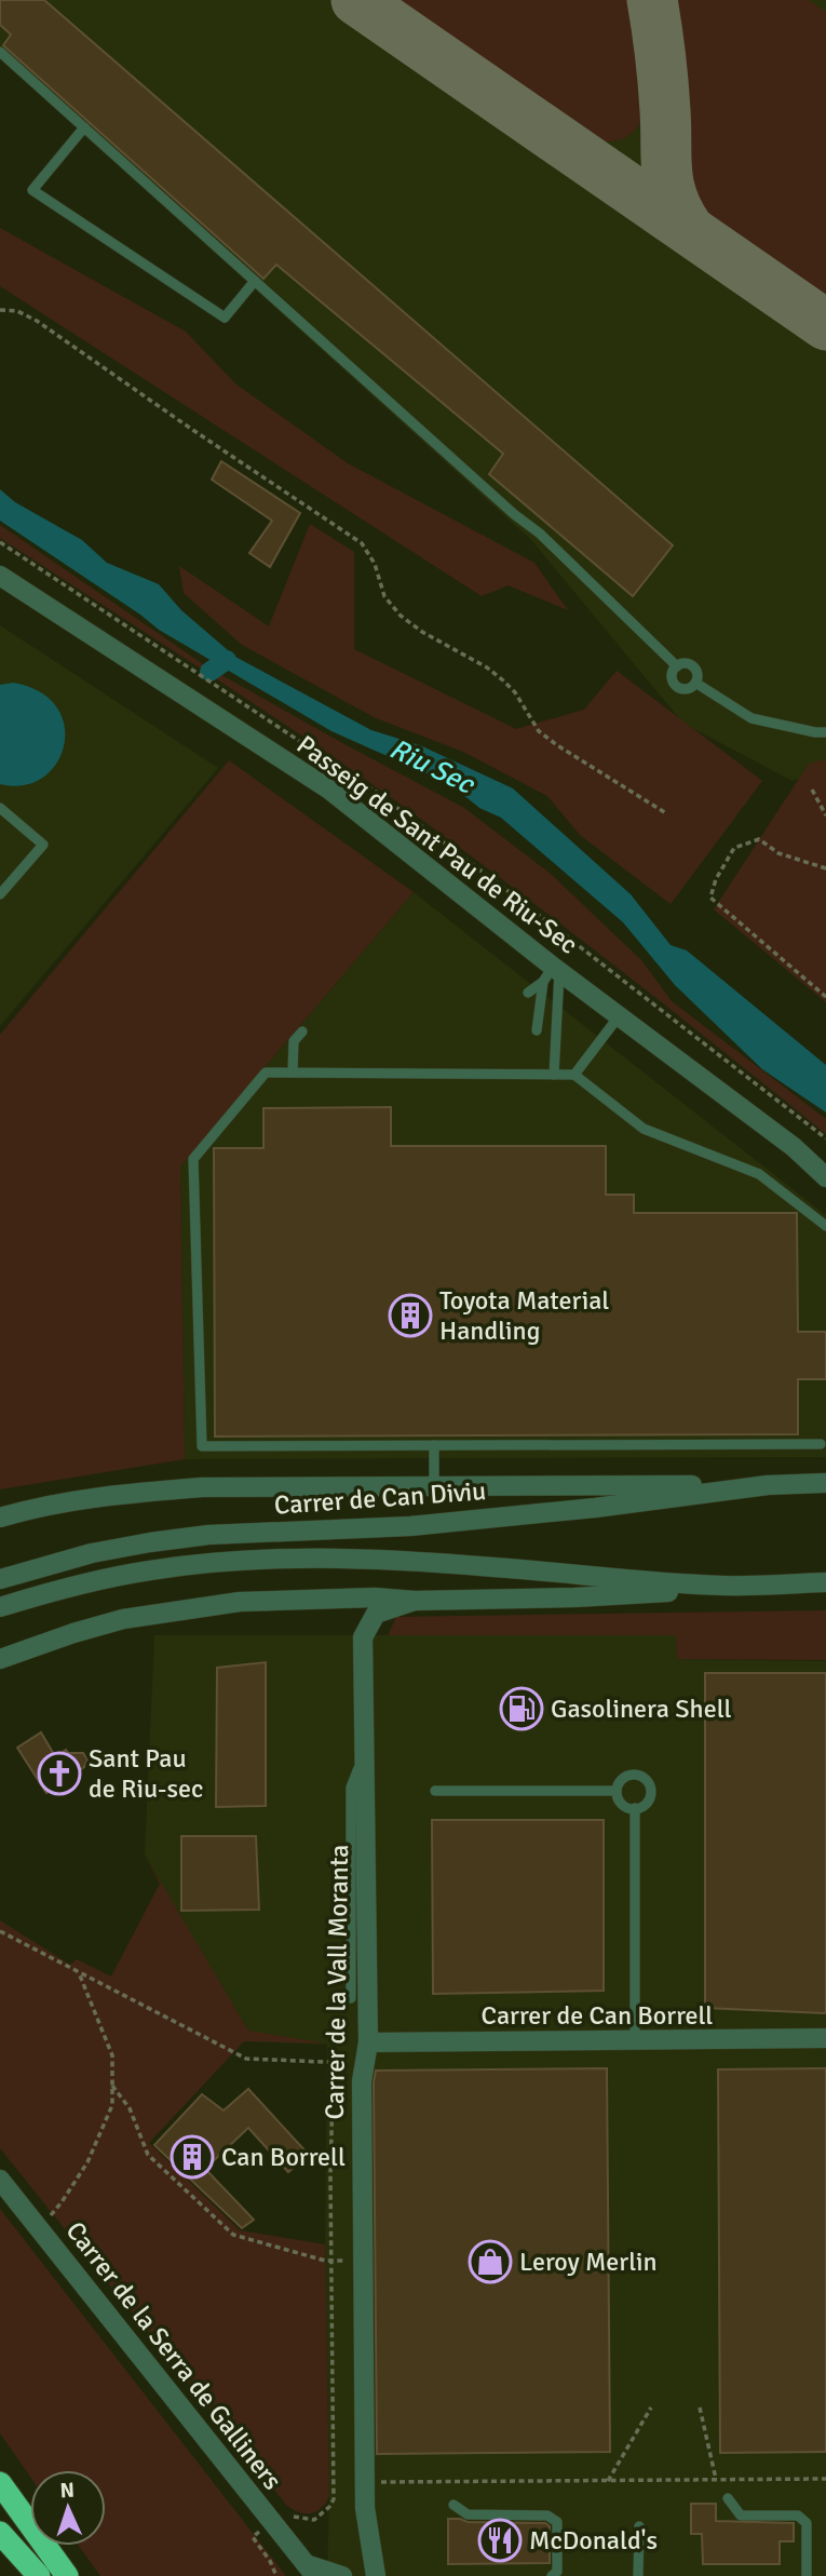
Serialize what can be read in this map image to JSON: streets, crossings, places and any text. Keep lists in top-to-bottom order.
{
  "streets": {
    "street": [
      "Passeig de Sant Pau de Riu-Sec",
      "Carrer de Can Diviu",
      "Carrer de la Vall Moranta",
      "Carrer de Can Borrell",
      "Carrer de la Serra de Galliners"
    ]
  },
  "crossings": [
    ["Carrer de Can Diviu", "Carrer de la Vall Moranta"],
    ["Carrer de la Vall Moranta", "Carrer de Can Borrell"]
  ],
  "water": ["Riu Sec"],
  "places": {
    "building": ["Toyota Material Handling", "Can Borrell"],
    "fuel station": ["Gasolinera Shell"],
    "church": ["Sant Pau de Riu-sec"],
    "shop": ["Leroy Merlin"],
    "restaurant": ["McDonald's"]
  },
  "north": "top"
}
